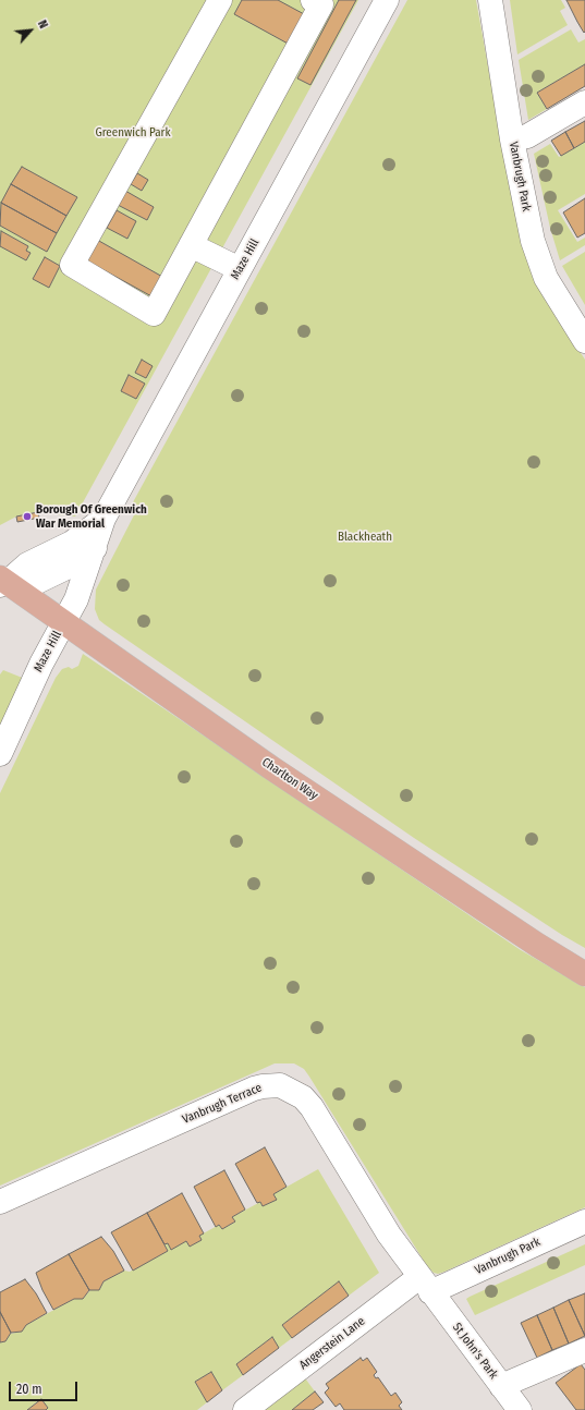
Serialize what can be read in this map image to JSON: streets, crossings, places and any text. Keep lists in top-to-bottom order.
{
  "streets": {
    "main road": ["Charlton Way"],
    "street": [
      "Vanbrugh Park",
      "Maze Hill",
      "Vanbrugh Terrace",
      "Angerstein Lane",
      "St John's Park"
    ]
  },
  "crossings": [
    ["Vanbrugh Park", "Vanbrugh Terrace"],
    ["Vanbrugh Park", "Angerstein Lane"],
    ["Vanbrugh Park", "St John's Park"],
    ["Maze Hill", "Charlton Way"],
    ["Vanbrugh Terrace", "Angerstein Lane"],
    ["Vanbrugh Terrace", "St John's Park"],
    ["Angerstein Lane", "St John's Park"]
  ],
  "parks": ["Greenwich Park", "Blackheath"],
  "places": ["Borough Of Greenwich War Memorial"],
  "scale_bar": "20 m",
  "north": "top right"
}
